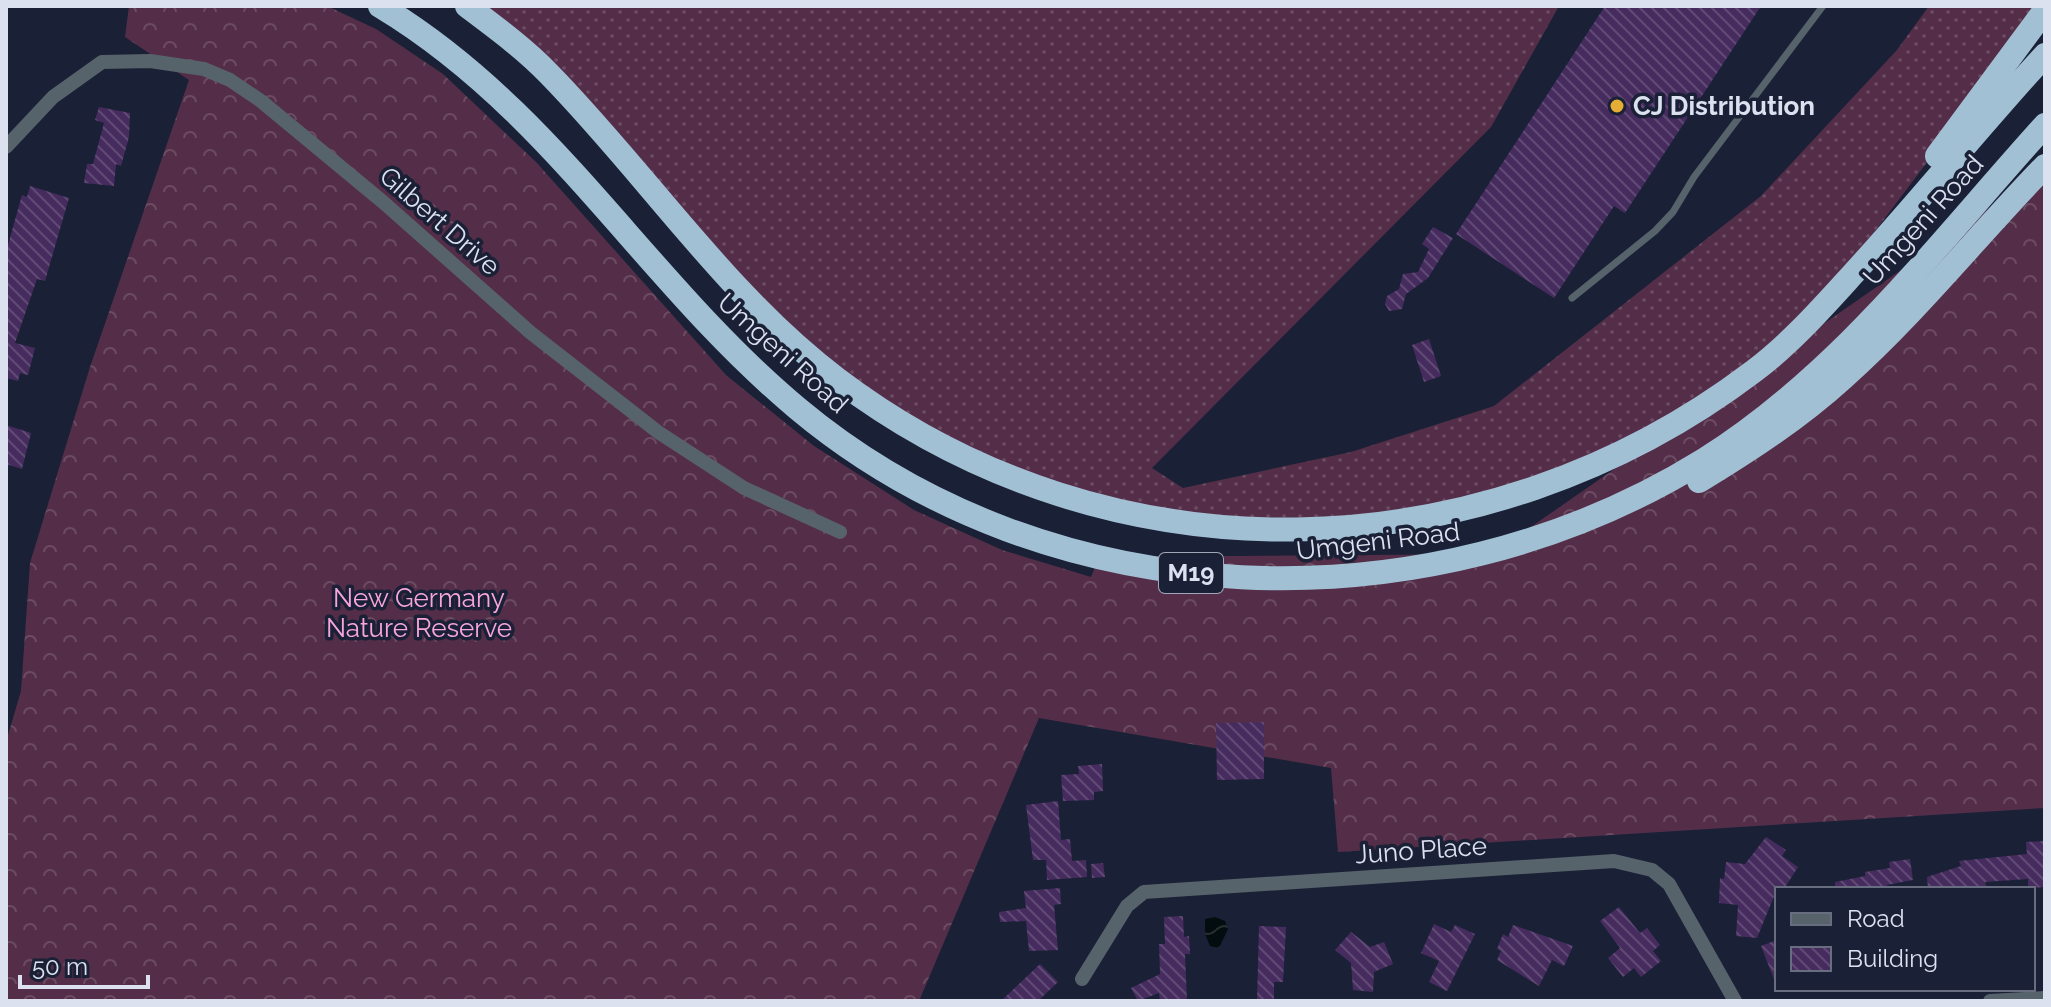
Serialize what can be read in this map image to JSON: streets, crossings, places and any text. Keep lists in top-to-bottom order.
{
  "streets": {
    "highway": ["Umgeni Road", "M19"],
    "street": ["Gilbert Drive", "Juno Place"]
  },
  "parks": ["New Germany Nature Reserve"],
  "places": ["CJ Distribution"],
  "legend": ["Road", "Building"],
  "scale_bar": "50 m"
}
